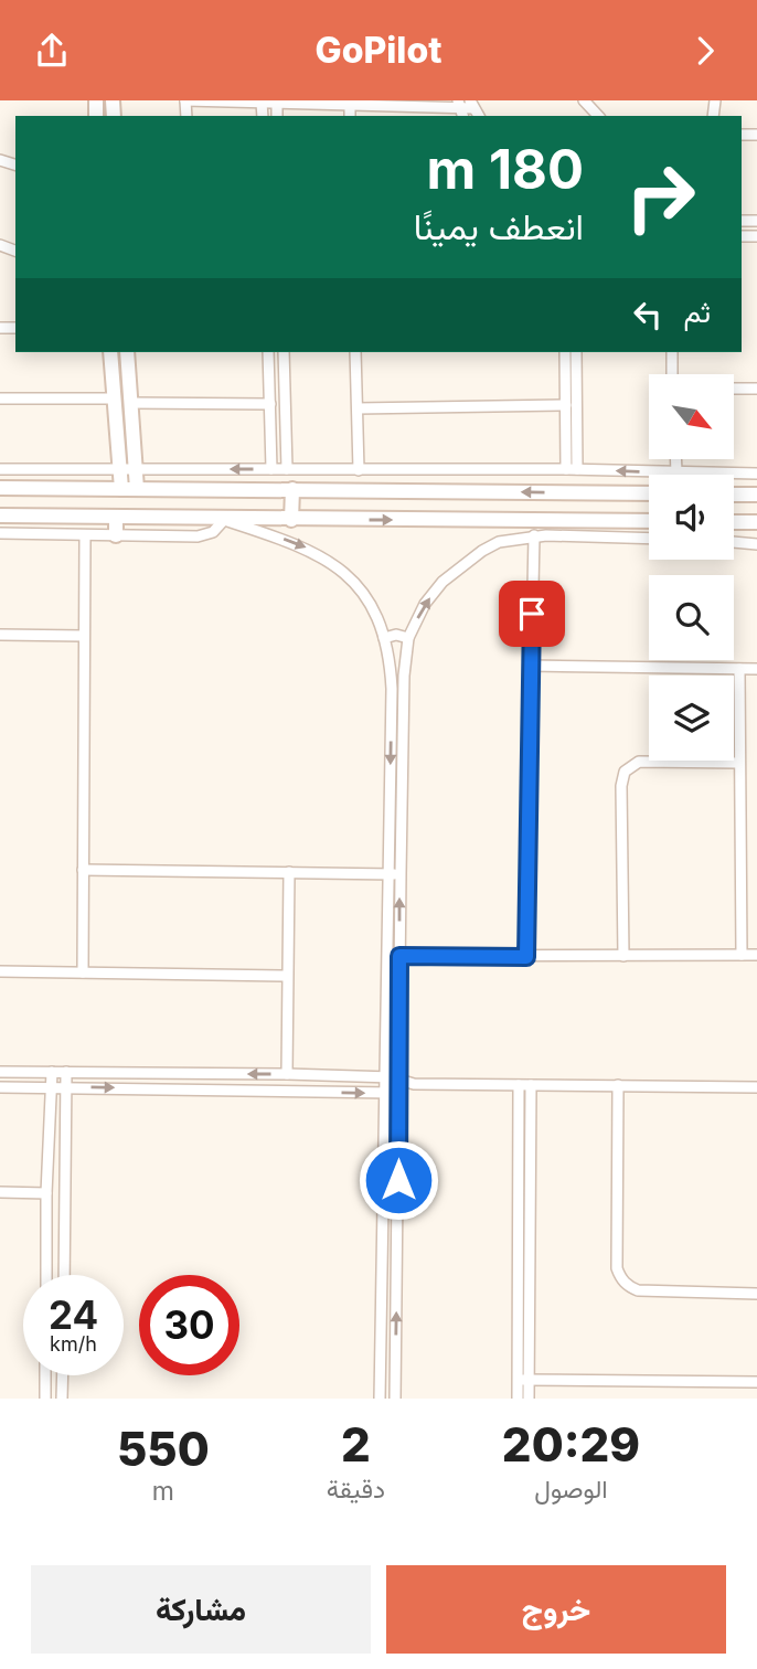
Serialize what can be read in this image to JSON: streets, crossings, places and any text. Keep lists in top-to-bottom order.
{
  "north": "bottom right",
  "page": {
    "header": "GoPilot",
    "turn": ["180 m", "انعطف يمينًا"],
    "then": "ثم",
    "speed": "24 km/h",
    "limit": "30",
    "eta": [
      "20:29",
      "الوصول",
      "2",
      "دقيقة",
      "550",
      "m"
    ],
    "buttons": ["خروج", "مشاركة"]
  }
}
